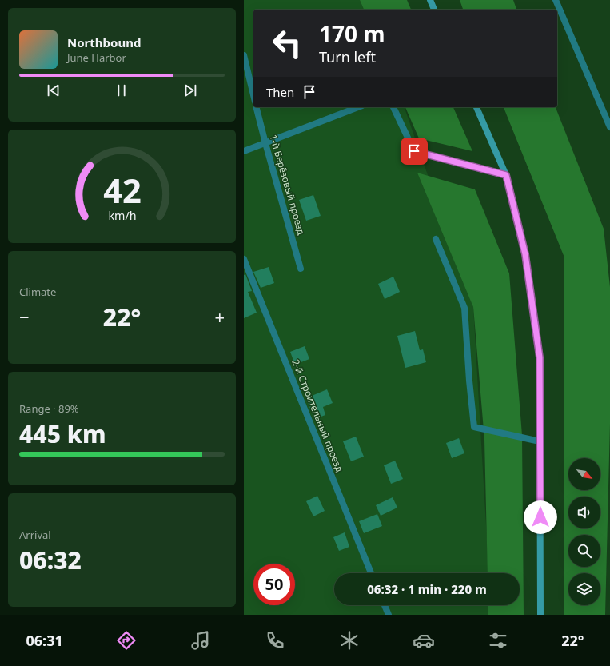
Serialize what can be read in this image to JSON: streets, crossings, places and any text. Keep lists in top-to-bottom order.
{
  "streets": {
    "street": ["1-й Берёзовый проезд", "2-й Строительный проезд"]
  },
  "north": "bottom right",
  "page": {
    "turn": ["170 m", "Turn left"],
    "song": ["Northbound", "June Harbor"],
    "then": "Then",
    "tile": [
      "Climate",
      ["Range · 89%", "445 km"],
      ["Arrival", "06:32"]
    ],
    "heat": ["−", "22°", "+"],
    "limit": "50",
    "trip": "06:32 · 1 min · 220 m",
    "tabs": ["06:31", "22°"],
    "gauge": ["42", "km/h"]
  }
}
